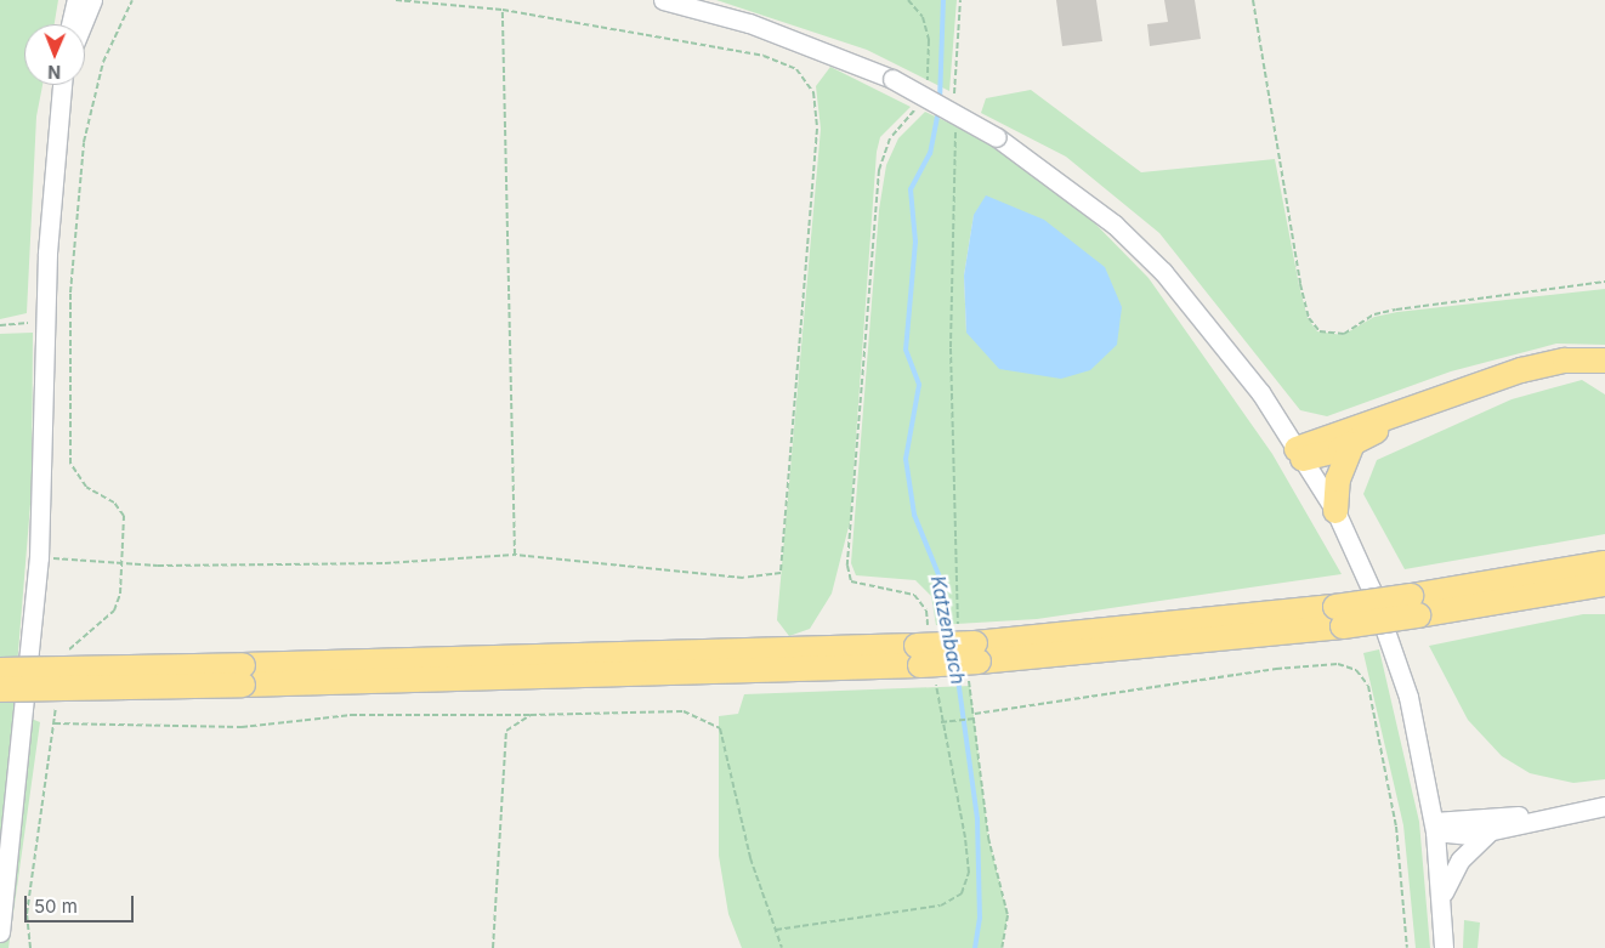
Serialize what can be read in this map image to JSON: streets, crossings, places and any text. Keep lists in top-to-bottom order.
{
  "water": ["Katzenbach"],
  "scale_bar": "50 m",
  "north": "bottom"
}
